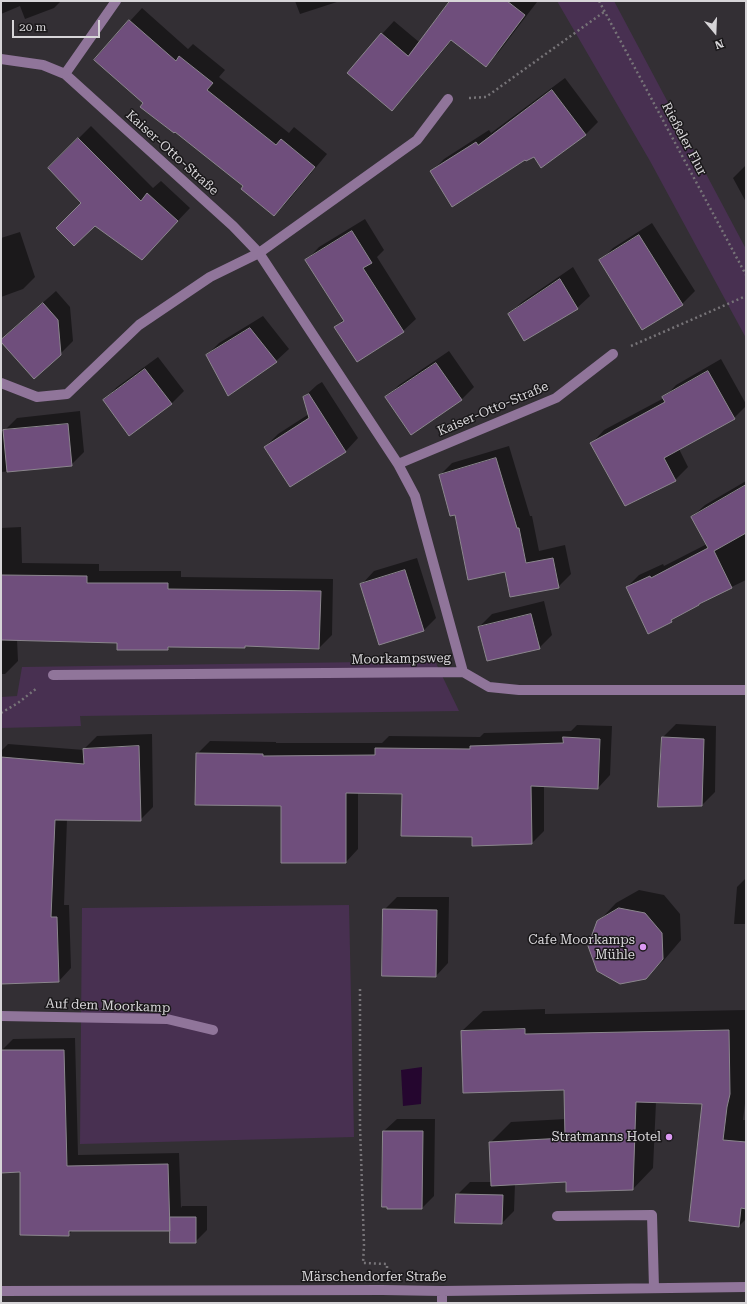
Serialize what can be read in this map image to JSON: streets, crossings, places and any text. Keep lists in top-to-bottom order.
{
  "streets": {
    "street": [
      "Kaiser-Otto-Straße",
      "Moorkampsweg",
      "Auf dem Moorkamp",
      "Märschendorfer Straße"
    ],
    "path": ["Rießeler Flur"]
  },
  "crossings": [
    ["Kaiser-Otto-Straße", "Moorkampsweg"]
  ],
  "places": ["Cafe Moorkamps Mühle", "Stratmanns Hotel"],
  "scale_bar": "20 m",
  "north": "bottom"
}
